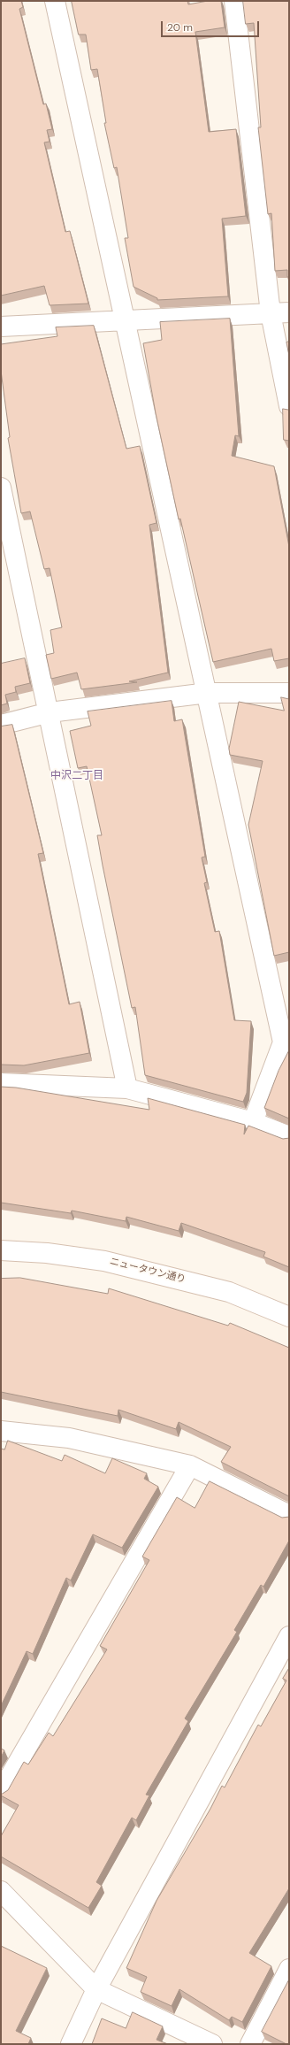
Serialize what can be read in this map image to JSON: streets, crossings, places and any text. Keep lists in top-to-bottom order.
{
  "streets": {
    "street": ["ニュータウン通り"]
  },
  "districts": ["中沢二丁目"],
  "scale_bar": "20 m"
}
